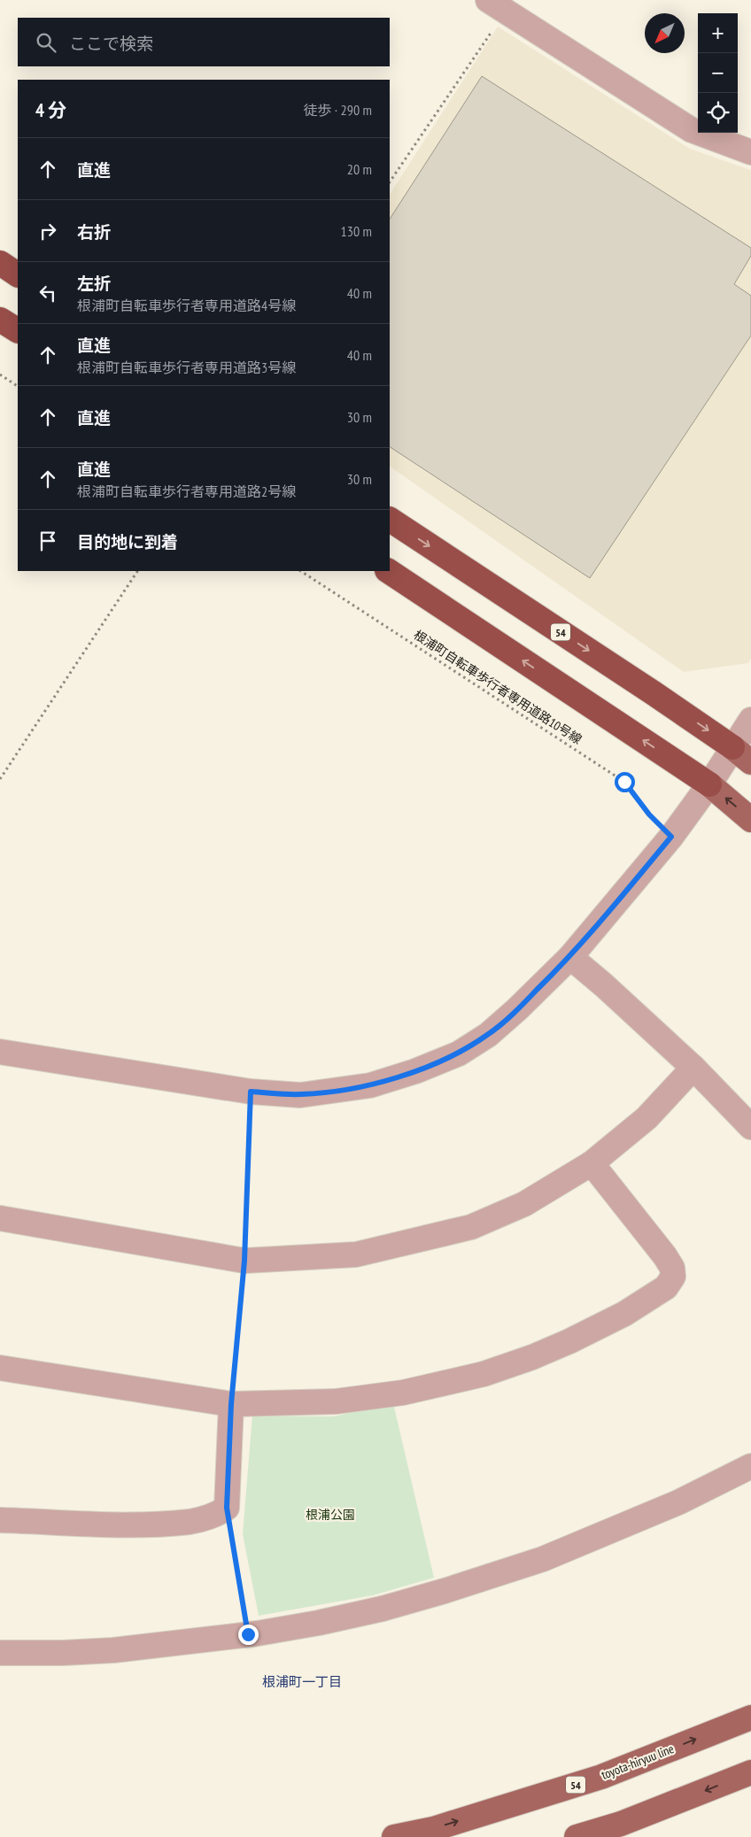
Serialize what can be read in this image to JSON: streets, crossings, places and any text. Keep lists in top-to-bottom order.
{
  "streets": {
    "highway": ["54"],
    "main road": ["toyota-hiryuu line"],
    "path": ["根浦町自転車歩行者専用道路10号線"]
  },
  "districts": ["根浦町一丁目"],
  "parks": ["根浦公園"],
  "north": "bottom left",
  "page": {
    "map_buttons": ["+", "−"],
    "search": "ここで検索",
    "heading": ["4 分", "徒歩 · 290 m"],
    "list": [
      ["直進", "20 m"],
      ["右折", "130 m"],
      ["左折", "根浦町自転車歩行者専用道路4号線", "40 m"],
      ["直進", "根浦町自転車歩行者専用道路3号線", "40 m"],
      ["直進", "30 m"],
      ["直進", "根浦町自転車歩行者専用道路2号線", "30 m"],
      "目的地に到着"
    ]
  }
}
